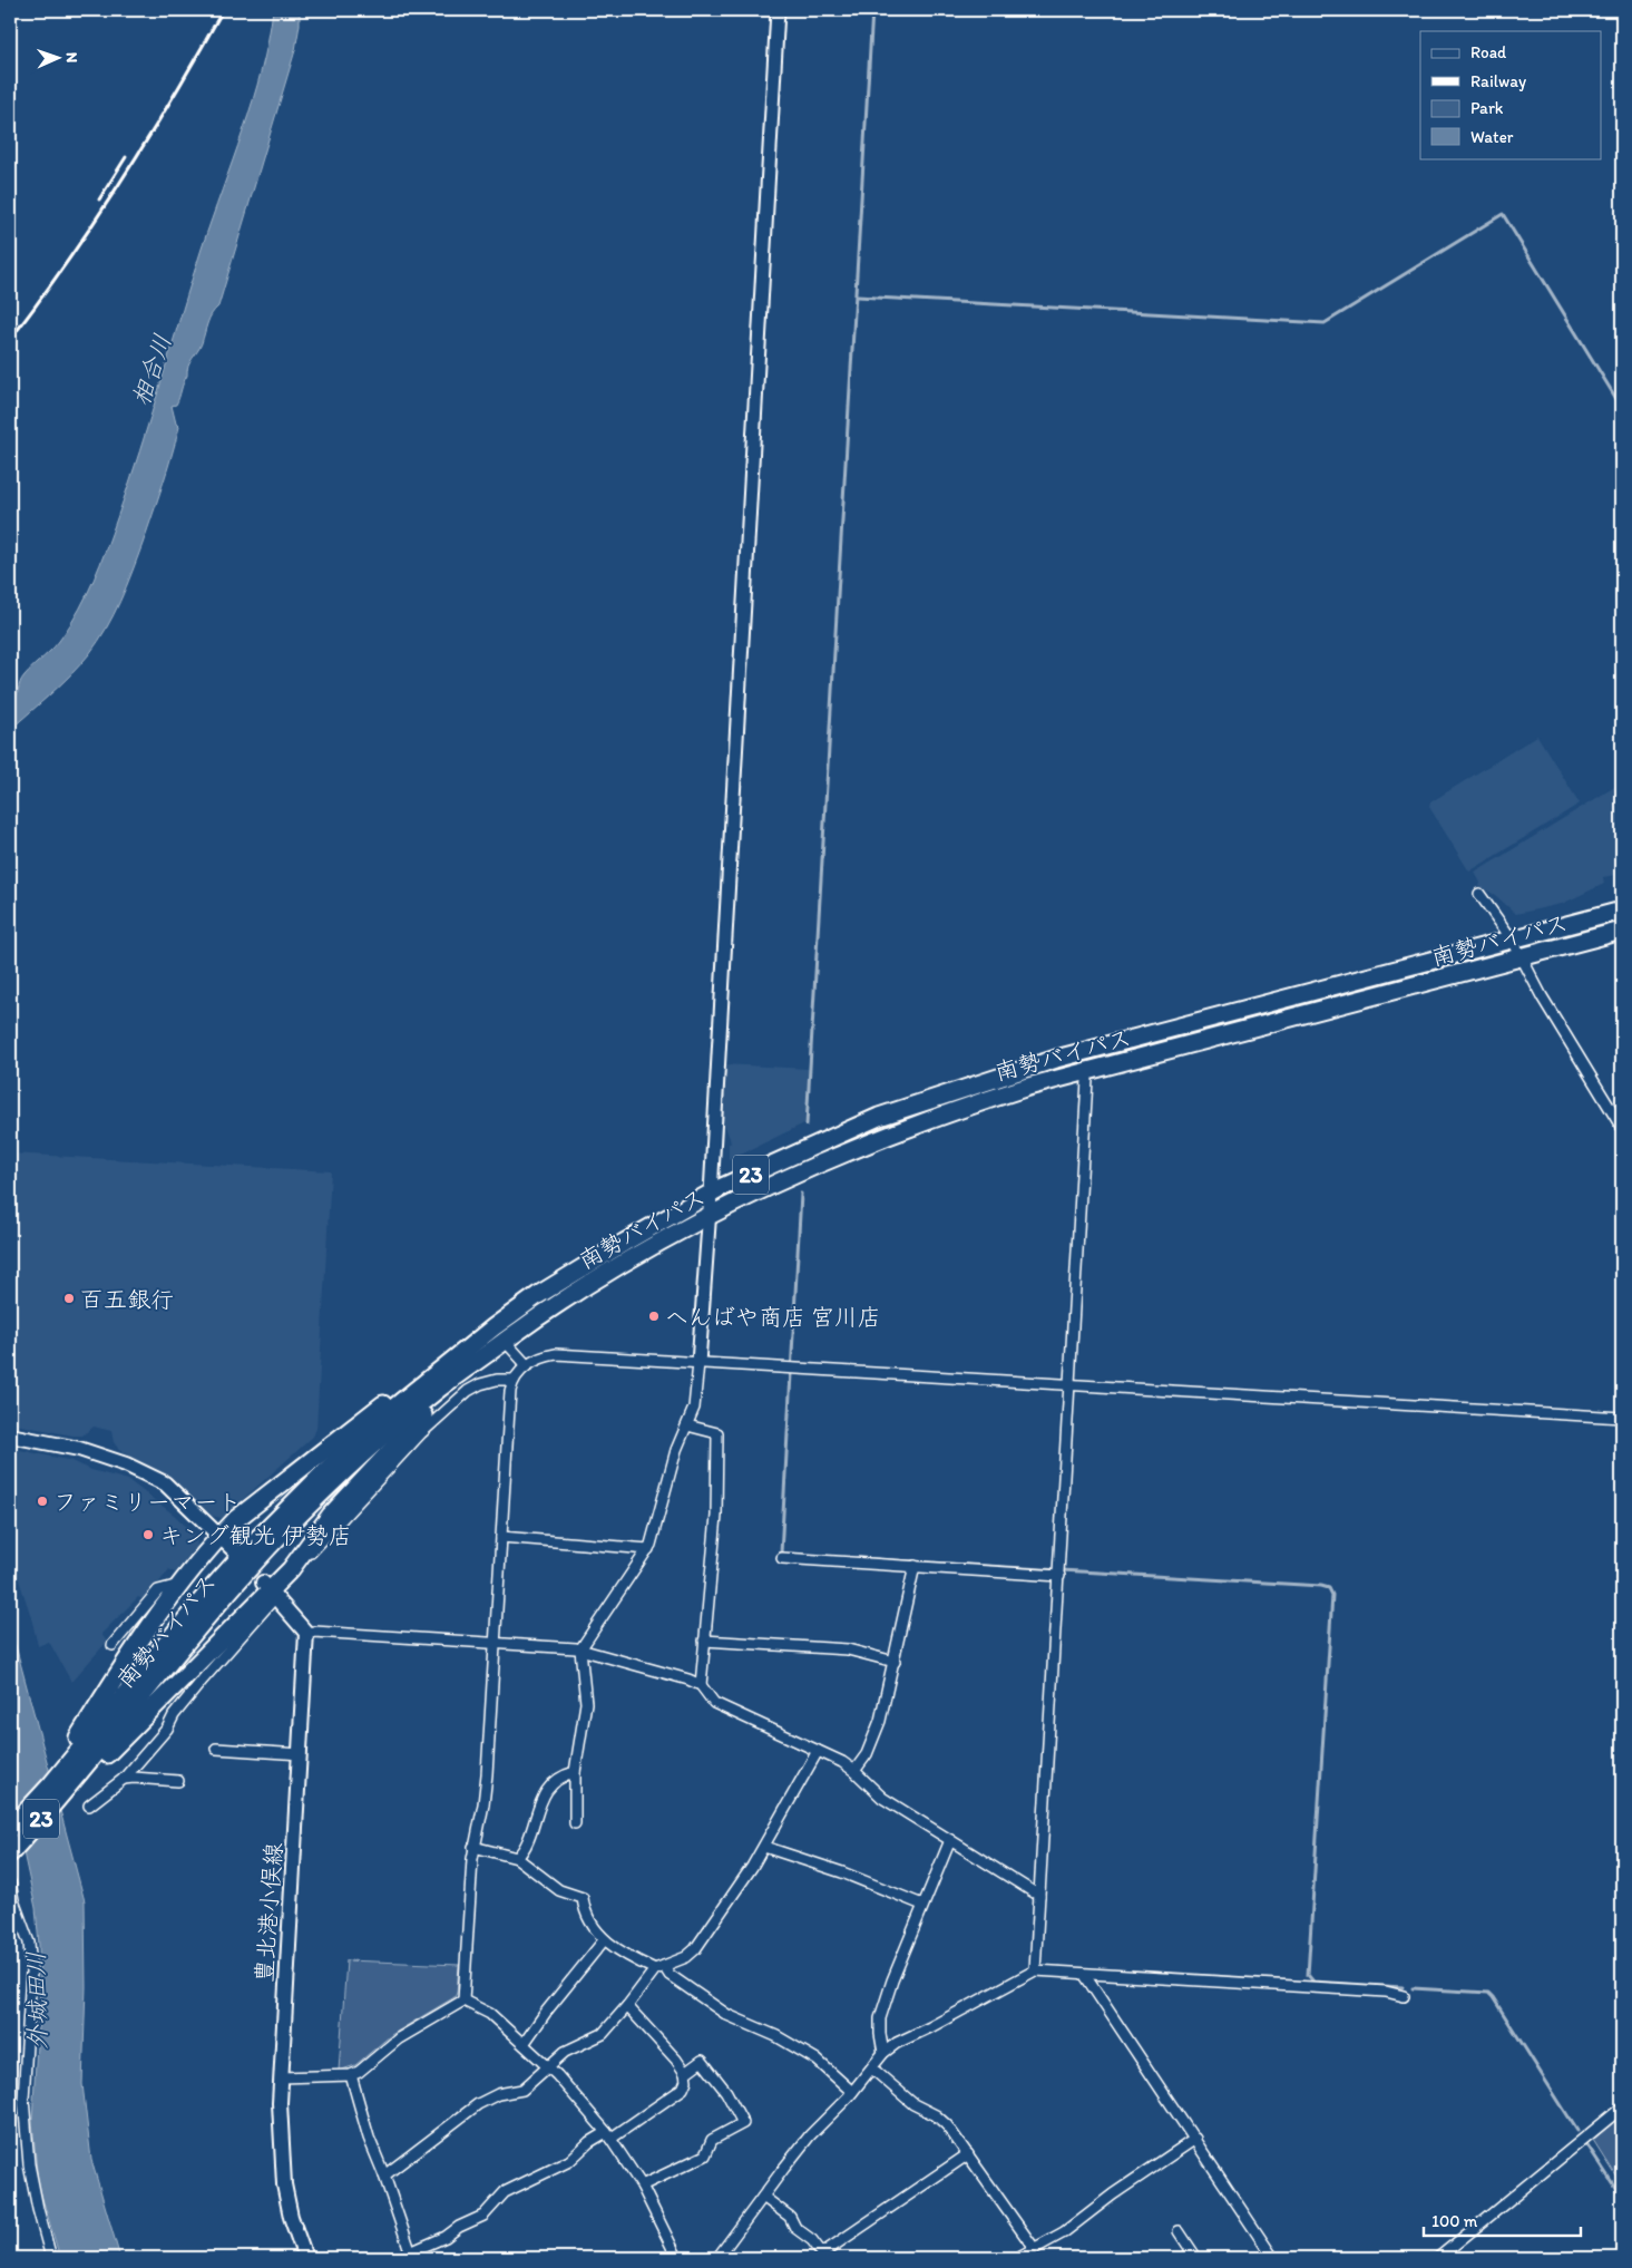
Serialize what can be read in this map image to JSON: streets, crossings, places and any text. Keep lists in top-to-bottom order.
{
  "streets": {
    "highway": ["南勢バイパス", "23"],
    "main road": ["豊北港小俣線"]
  },
  "water": ["相合川", "外城田川"],
  "places": [
    "百五銀行",
    "へんばや商店 宮川店",
    "ファミリーマート",
    "キング観光 伊勢店"
  ],
  "legend": [
    "Road",
    "Railway",
    "Park",
    "Water"
  ],
  "scale_bar": "100 m",
  "north": "right"
}
